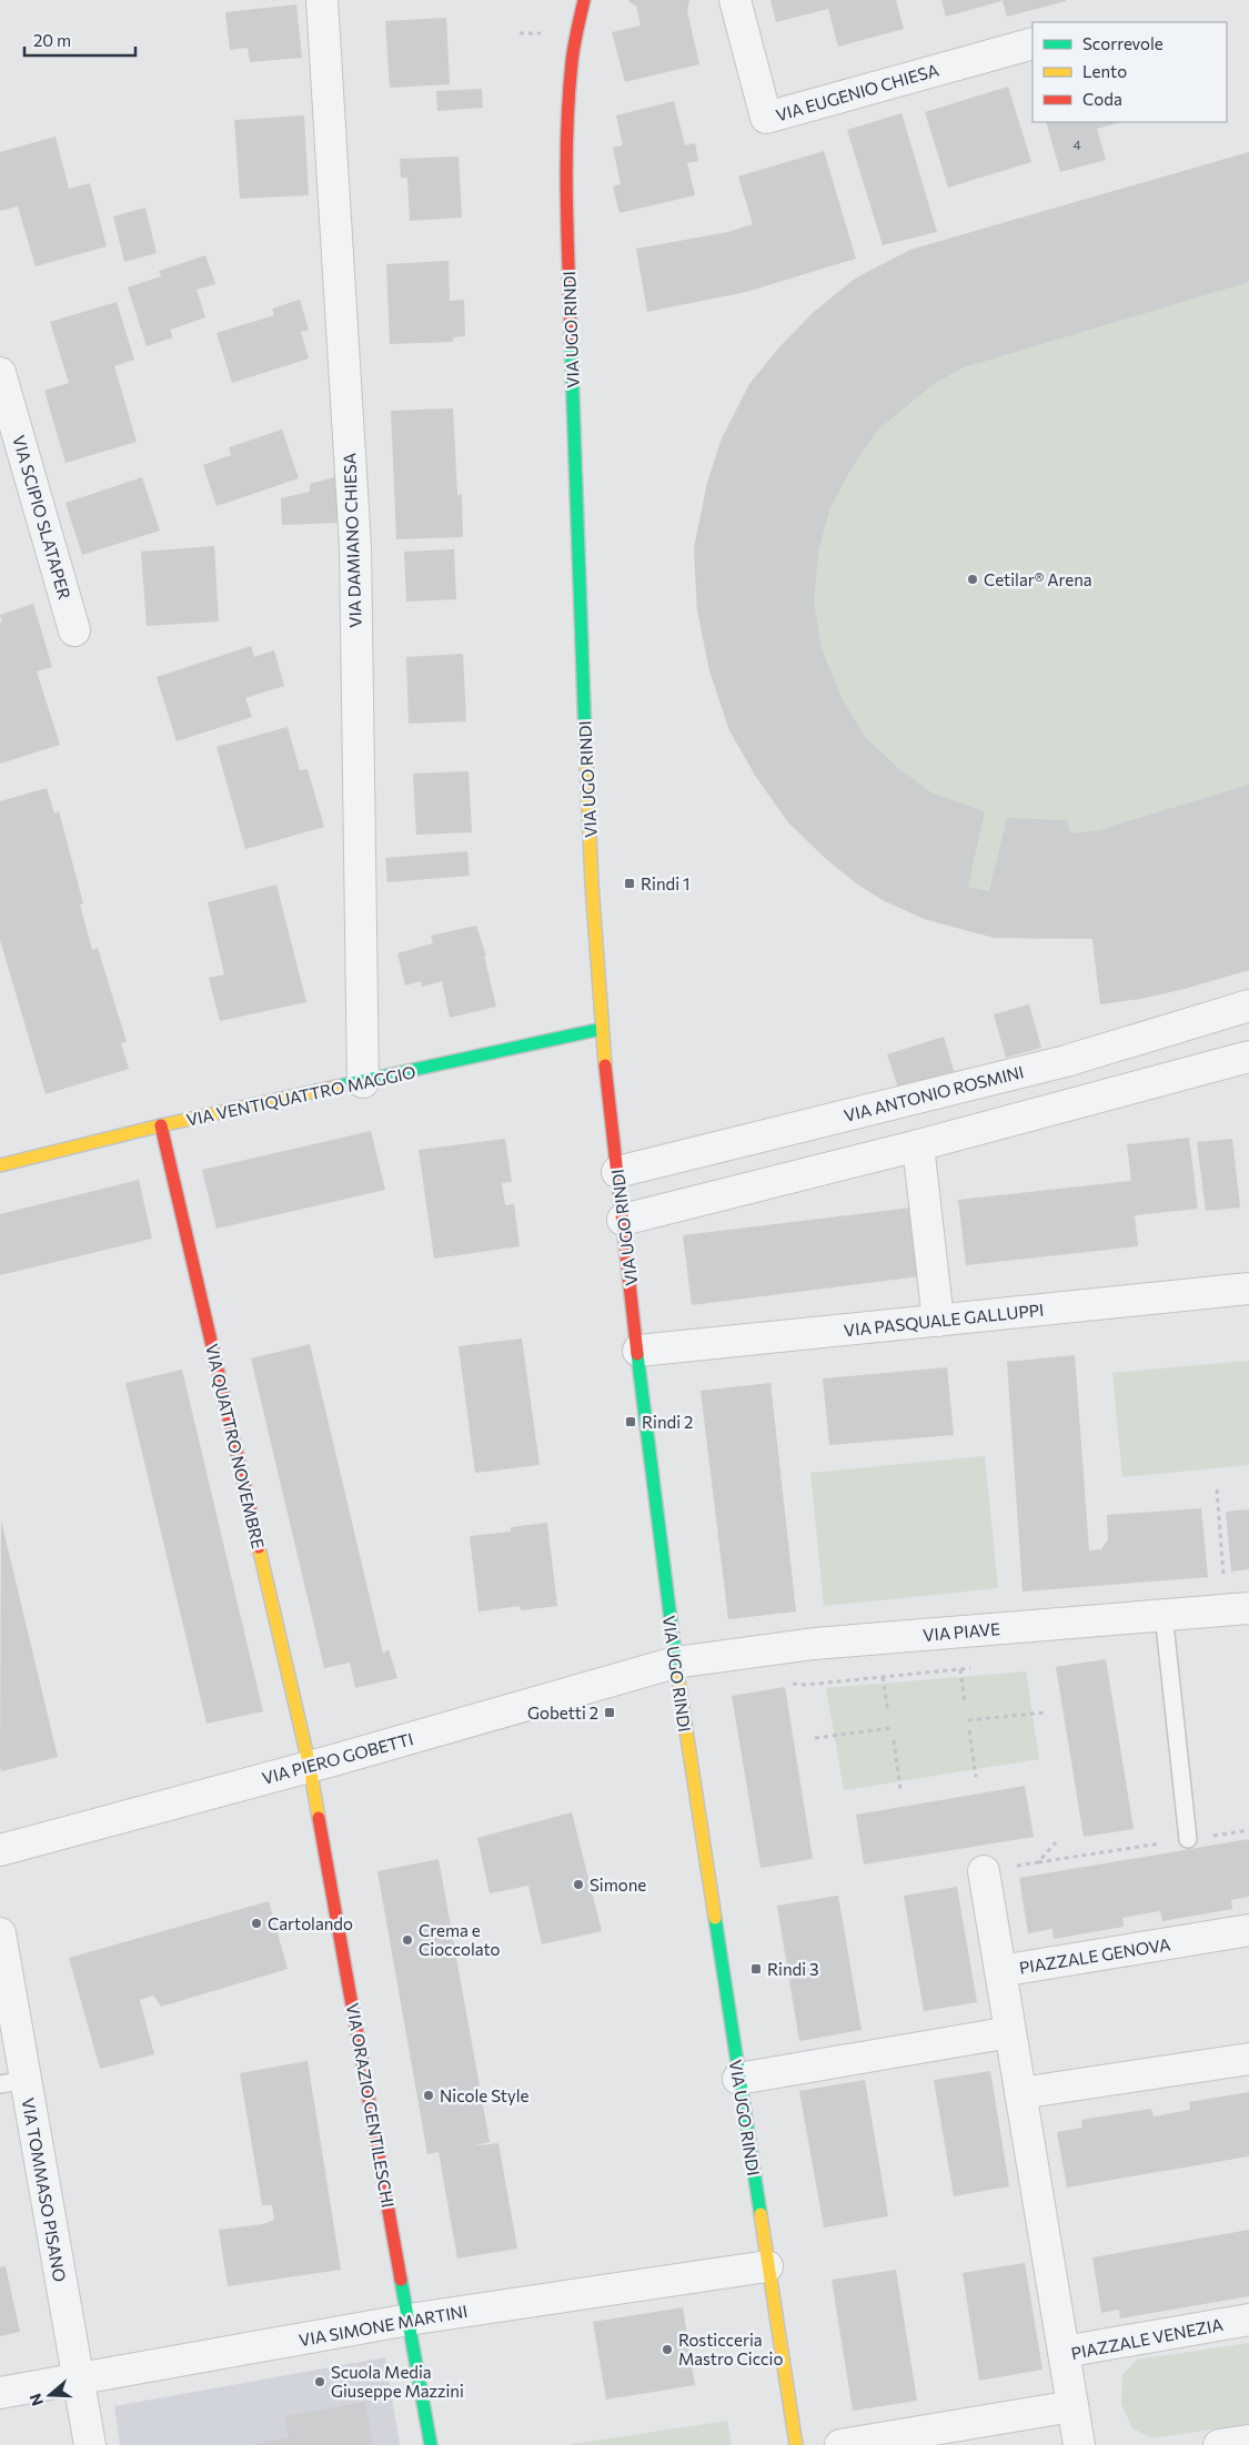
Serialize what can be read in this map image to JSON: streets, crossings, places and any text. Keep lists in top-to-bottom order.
{
  "streets": {
    "street": [
      "VIA EUGENIO CHIESA",
      "VIA UGO RINDI",
      "VIA SCIPIO SLATAPER",
      "VIA DAMIANO CHIESA",
      "VIA ANTONIO ROSMINI",
      "VIA VENTIQUATTRO MAGGIO",
      "VIA PASQUALE GALLUPPI",
      "VIA QUATTRO NOVEMBRE",
      "VIA PIAVE",
      "VIA PIERO GOBETTI",
      "PIAZZALE GENOVA",
      "VIA ORAZIO GENTILESCHI",
      "VIA TOMMASO PISANO",
      "VIA SIMONE MARTINI",
      "PIAZZALE VENEZIA"
    ]
  },
  "crossings": [
    ["VIA UGO RINDI", "VIA ANTONIO ROSMINI"],
    ["VIA UGO RINDI", "VIA VENTIQUATTRO MAGGIO"],
    ["VIA UGO RINDI", "VIA PASQUALE GALLUPPI"],
    ["VIA UGO RINDI", "VIA PIAVE"],
    ["VIA UGO RINDI", "VIA PIERO GOBETTI"],
    ["VIA UGO RINDI", "VIA SIMONE MARTINI"],
    ["VIA DAMIANO CHIESA", "VIA VENTIQUATTRO MAGGIO"],
    ["VIA VENTIQUATTRO MAGGIO", "VIA QUATTRO NOVEMBRE"],
    ["VIA QUATTRO NOVEMBRE", "VIA PIERO GOBETTI"],
    ["VIA QUATTRO NOVEMBRE", "VIA ORAZIO GENTILESCHI"],
    ["VIA PIAVE", "VIA PIERO GOBETTI"],
    ["VIA PIERO GOBETTI", "VIA ORAZIO GENTILESCHI"],
    ["PIAZZALE GENOVA", "PIAZZALE VENEZIA"],
    ["VIA ORAZIO GENTILESCHI", "VIA SIMONE MARTINI"],
    ["VIA TOMMASO PISANO", "VIA SIMONE MARTINI"]
  ],
  "places": {
    "other": [
      "Cetilar® Arena",
      "Simone",
      "Cartolando",
      "Crema e Cioccolato",
      "Nicole Style",
      "Rosticceria Mastro Ciccio",
      "Scuola Media Giuseppe Mazzini"
    ],
    "transit": [
      "Rindi 1",
      "Rindi 2",
      "Gobetti 2",
      "Rindi 3"
    ]
  },
  "house_numbers": ["4"],
  "legend": ["Scorrevole", "Lento", "Coda"],
  "scale_bar": "20 m",
  "north": "left"
}
